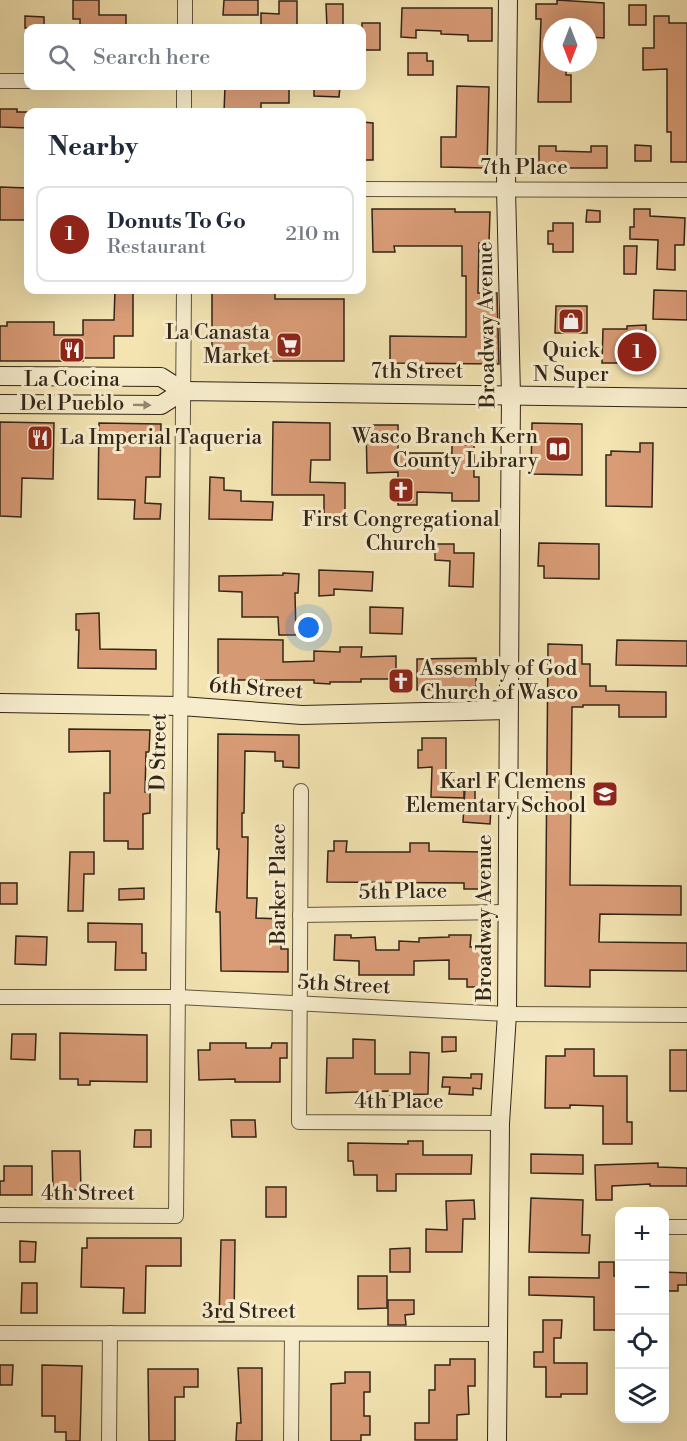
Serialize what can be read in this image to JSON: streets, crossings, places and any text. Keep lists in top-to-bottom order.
{
  "streets": {
    "street": [
      "7th Place",
      "Broadway Avenue",
      "7th Street",
      "6th Street",
      "D Street",
      "Barker Place",
      "5th Place",
      "5th Street",
      "4th Place",
      "4th Street",
      "3rd Street"
    ]
  },
  "crossings": [
    ["7th Place", "Broadway Avenue"],
    ["Broadway Avenue", "7th Street"],
    ["Broadway Avenue", "6th Street"],
    ["Broadway Avenue", "5th Place"],
    ["Broadway Avenue", "5th Street"],
    ["Broadway Avenue", "4th Place"],
    ["Broadway Avenue", "3rd Street"],
    ["7th Street", "D Street"],
    ["6th Street", "D Street"],
    ["D Street", "5th Street"],
    ["D Street", "4th Street"],
    ["Barker Place", "5th Place"],
    ["Barker Place", "5th Street"],
    ["Barker Place", "4th Place"]
  ],
  "places": {
    "shop": ["Quick N Super"],
    "supermarket": ["La Canasta Market"],
    "restaurant": ["La Cocina Del Pueblo", "La Imperial Taqueria"],
    "library": ["Wasco Branch Kern County Library"],
    "church": ["First Congregational Church", "Assembly of God Church of Wasco"],
    "school or university": ["Karl F Clemens Elementary School"]
  },
  "north": "bottom",
  "page": {
    "search": "Search here",
    "heading": "Nearby",
    "list": [
      {
        "mark": "1",
        "name": "Donuts To Go",
        "note": "Restaurant",
        "value": "210 m"
      }
    ],
    "pins": "1",
    "map_buttons": ["+", "−"]
  }
}
